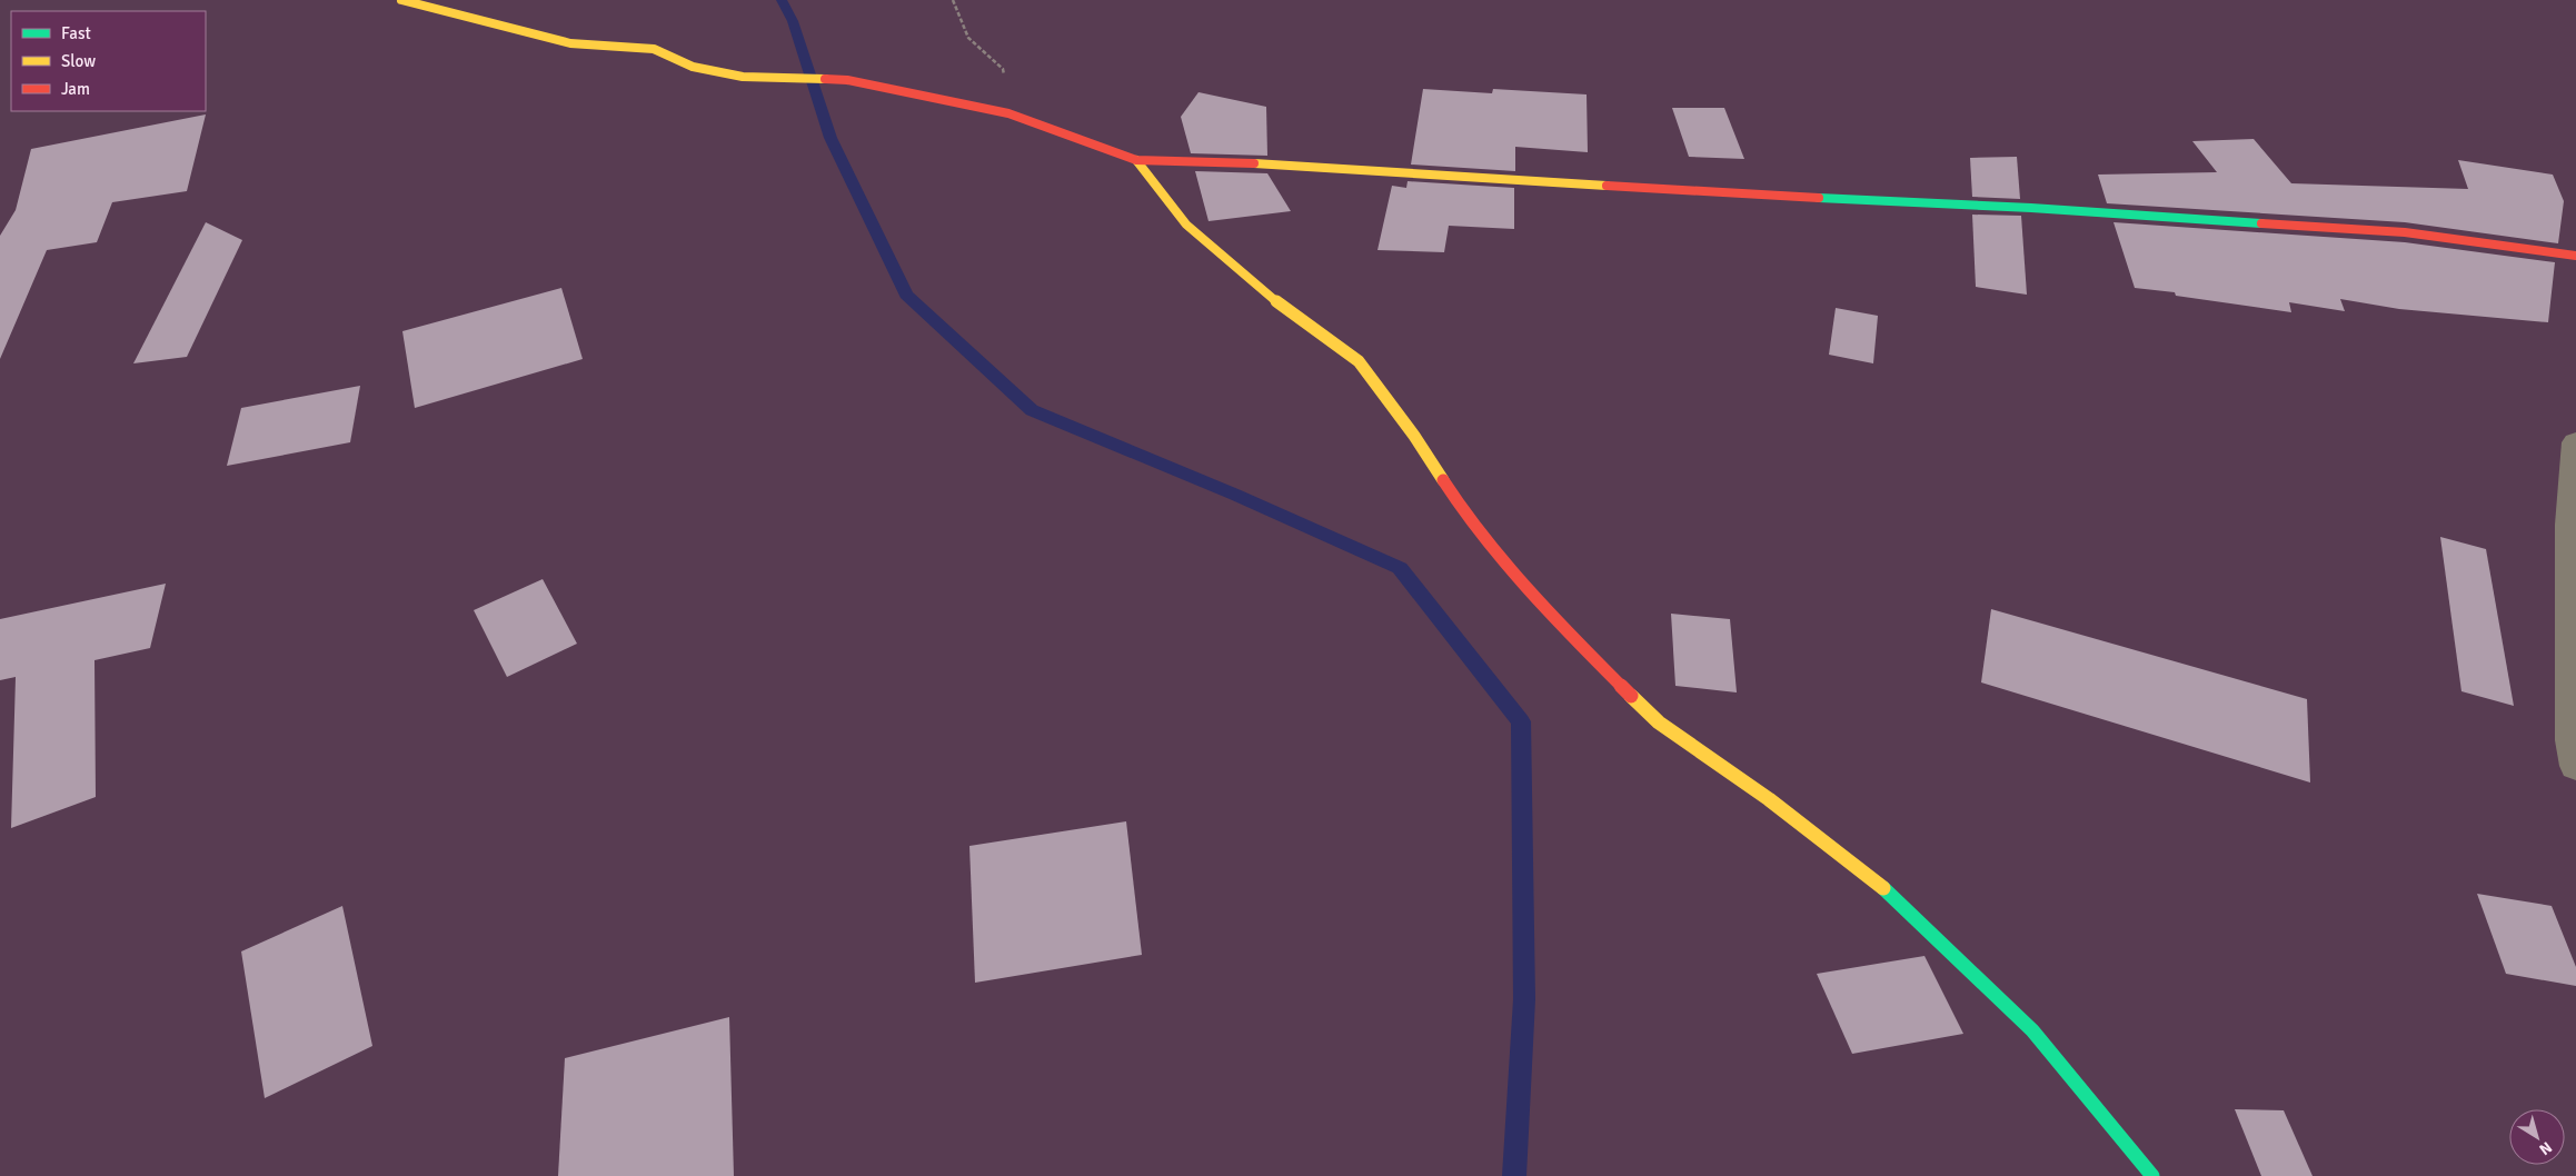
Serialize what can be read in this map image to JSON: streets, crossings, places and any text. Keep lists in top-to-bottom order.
{
  "legend": ["Fast", "Slow", "Jam"],
  "north": "bottom right"
}
